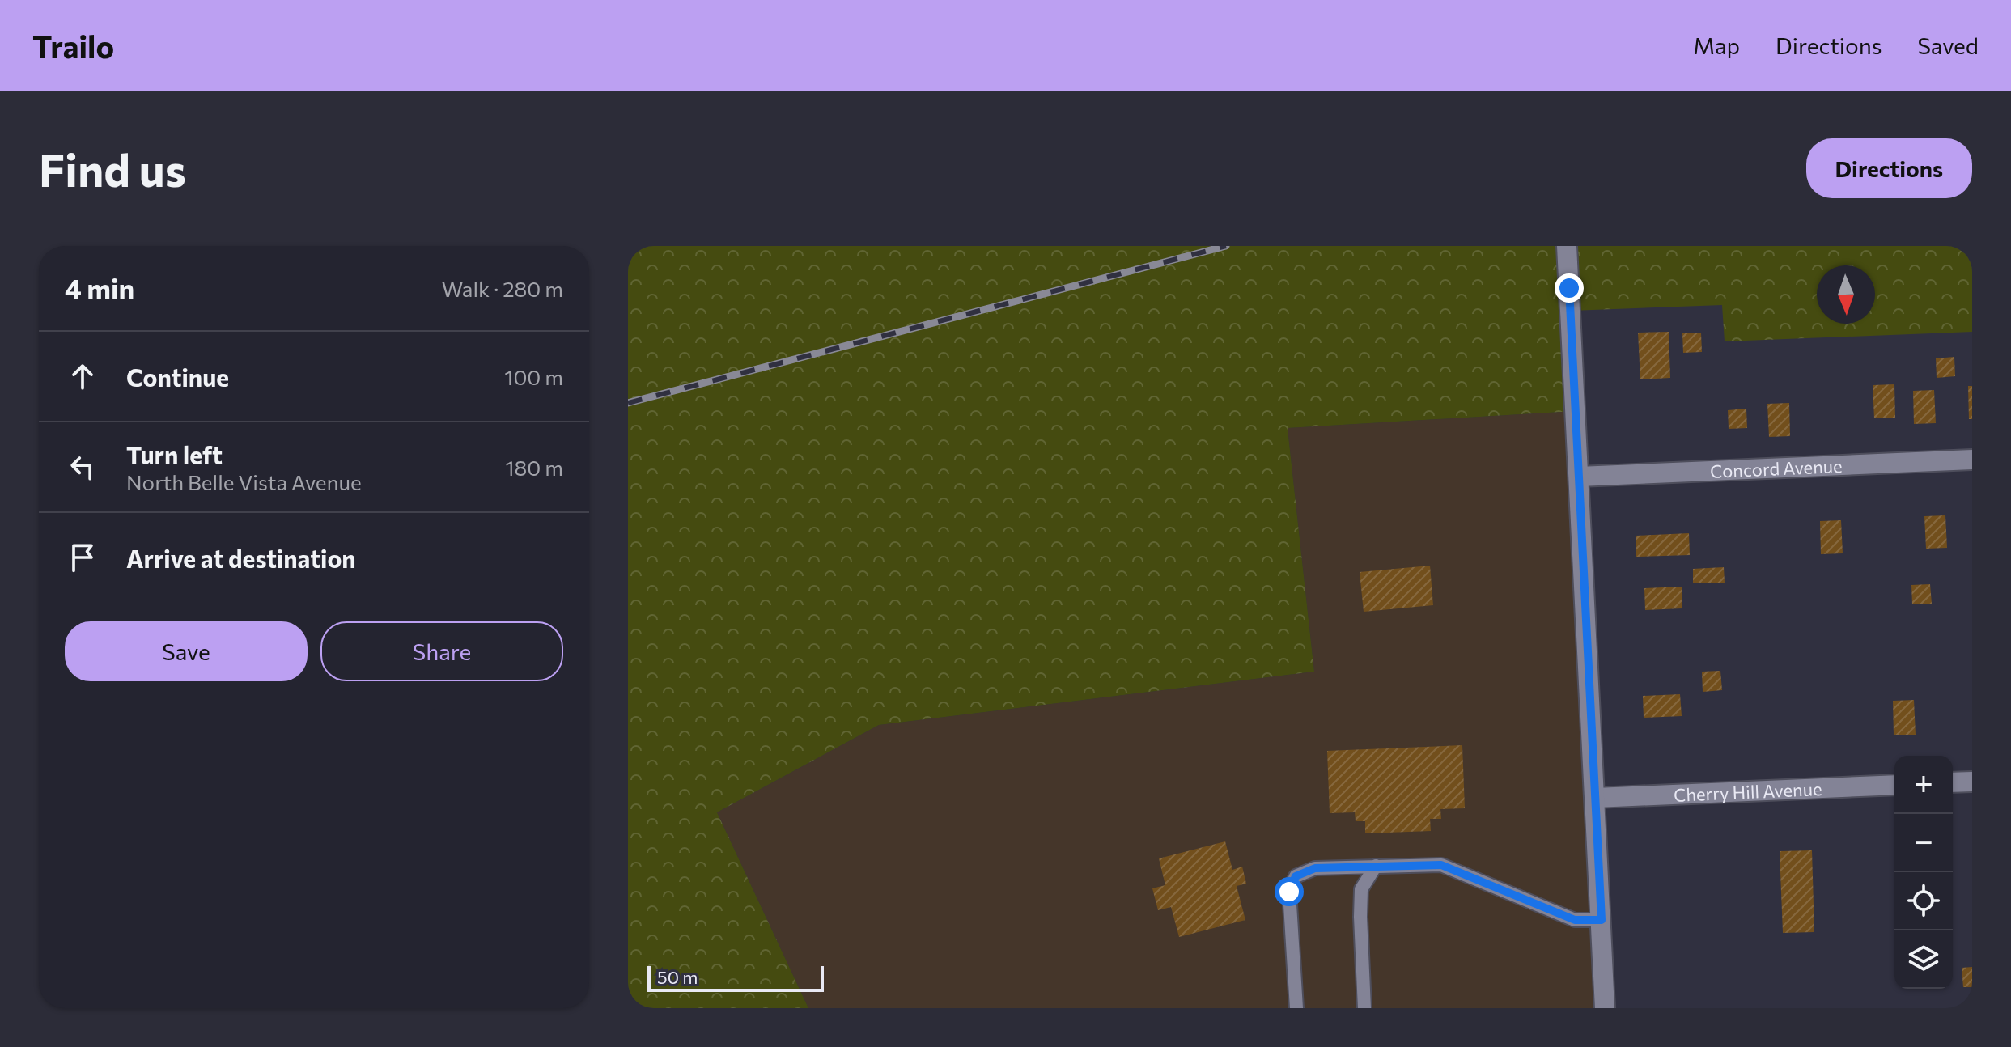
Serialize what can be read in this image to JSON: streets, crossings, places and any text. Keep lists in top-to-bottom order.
{
  "streets": {
    "street": ["Concord Avenue", "Cherry Hill Avenue"]
  },
  "scale_bar": "50 m",
  "north": "bottom",
  "page": {
    "header": "Trailo",
    "nav": ["Map", "Directions", "Saved"],
    "buttons": [
      "Directions",
      ["Save", "Share"]
    ],
    "title": "Find us",
    "heading": ["4 min", "Walk · 280 m"],
    "list": [
      ["Continue", "100 m"],
      ["Turn left", "North Belle Vista Avenue", "180 m"],
      "Arrive at destination"
    ],
    "map_buttons": ["+", "−"],
    "scale": "50 m"
  }
}
